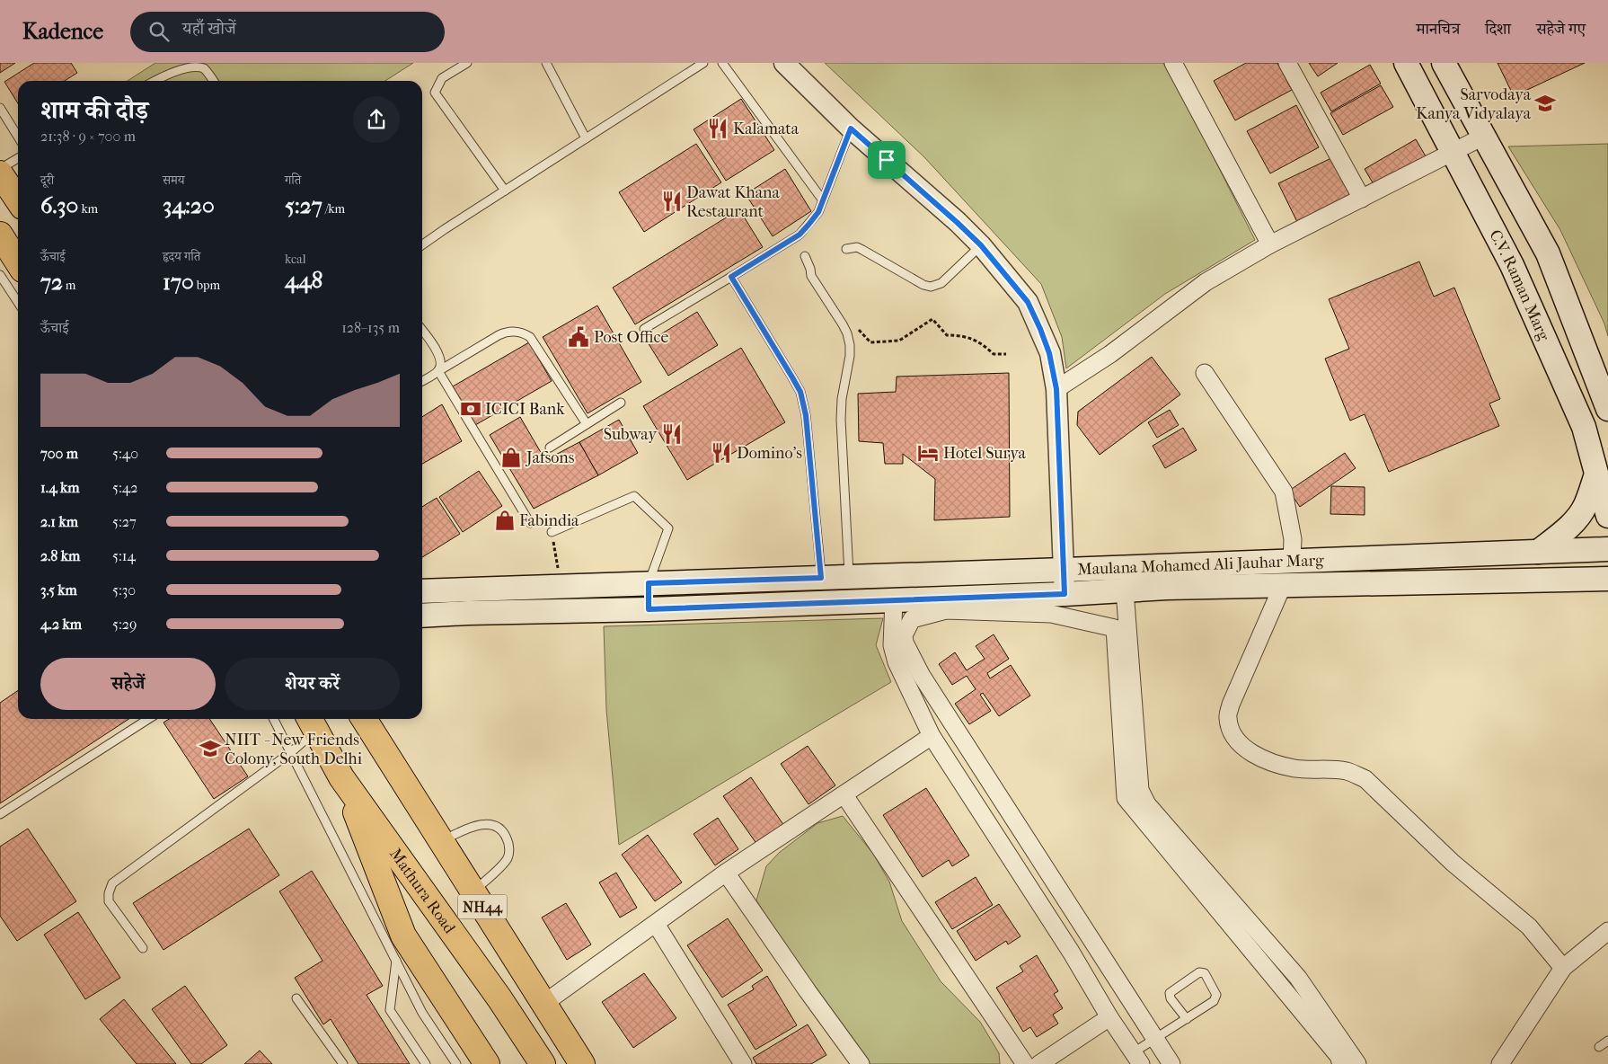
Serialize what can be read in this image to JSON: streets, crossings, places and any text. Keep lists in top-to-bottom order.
{
  "streets": {
    "highway": ["Mathura Road", "NH44"],
    "main road": ["C.V. Raman Marg", "Maulana Mohamed Ali Jauhar Marg"]
  },
  "places": {
    "school or university": ["Sarvodaya Kanya Vidyalaya", "NIIT - New Friends Colony, South Delhi"],
    "restaurant": [
      "Kalamata",
      "Dawat Khana Restaurant",
      "Subway",
      "Domino's"
    ],
    "public building": ["Post Office"],
    "bank": ["ICICI Bank"],
    "hotel": ["Hotel Surya"],
    "shop": ["Jafsons", "Fabindia"]
  },
  "page": {
    "header": "Kadence",
    "search": "यहाँ खोजें",
    "nav": ["मानचित्र", "दिशा", "सहेजे गए"],
    "heading": ["शाम की दौड़", "21:38 · 9 × 700 m"],
    "stats": [
      ["दूरी", "6.30 km"],
      ["समय", "34:20"],
      ["गति", "5:27 /km"],
      ["ऊँचाई", "72 m"],
      ["हृदय गति", "170 bpm"],
      ["kcal", "448"]
    ],
    "chart": ["ऊँचाई", "128–135 m"],
    "list": [
      {
        "name": "700 m",
        "note": "5:40"
      },
      {
        "name": "1.4 km",
        "note": "5:42"
      },
      {
        "name": "2.1 km",
        "note": "5:27"
      },
      {
        "name": "2.8 km",
        "note": "5:14"
      },
      {
        "name": "3.5 km",
        "note": "5:30"
      },
      {
        "name": "4.2 km",
        "note": "5:29"
      }
    ],
    "buttons": ["सहेजें", "शेयर करें"]
  }
}
